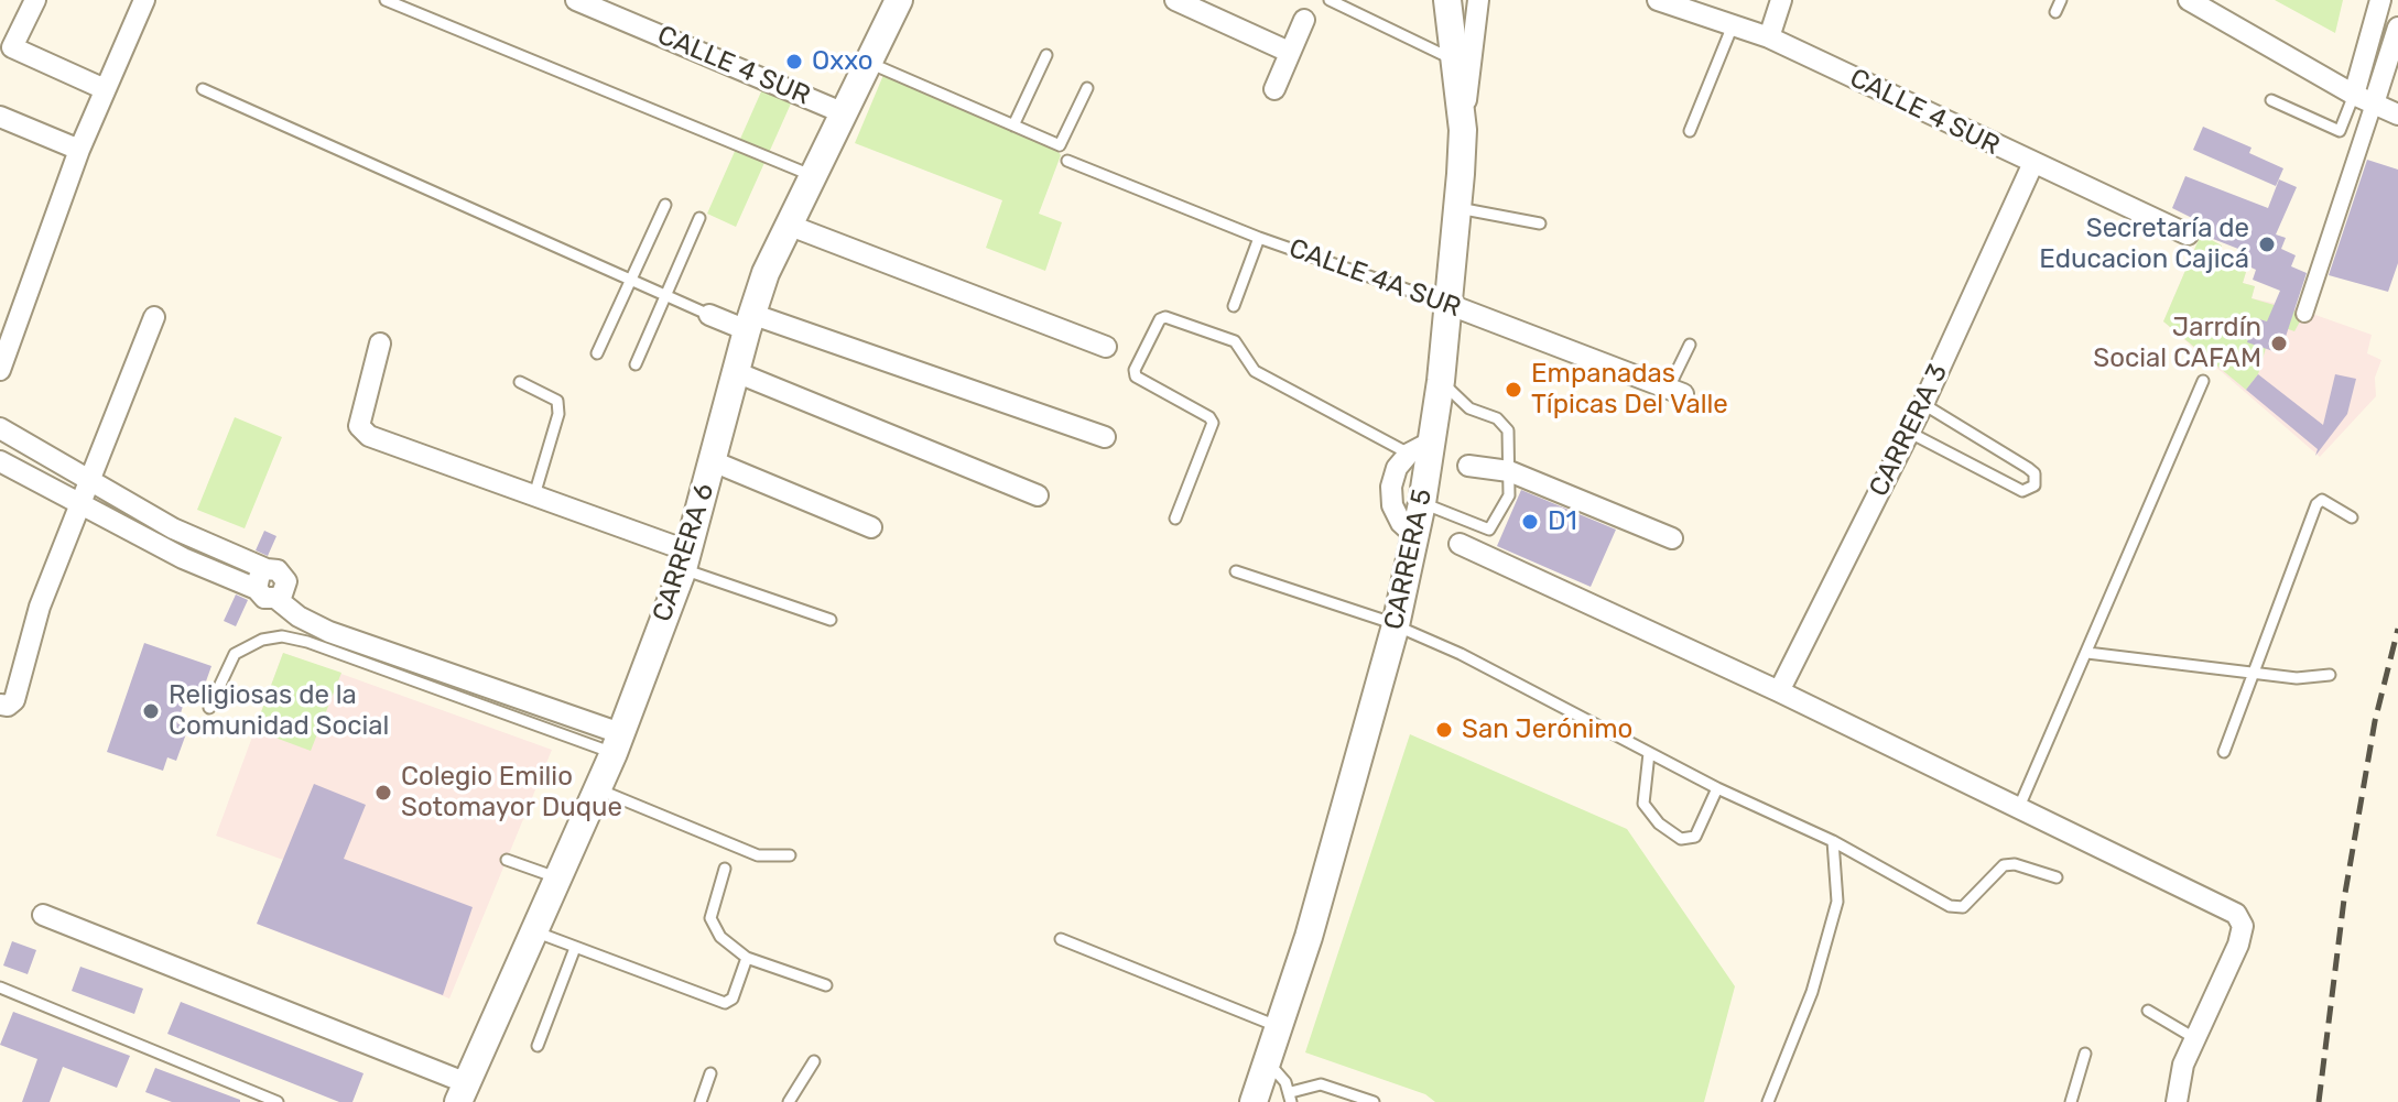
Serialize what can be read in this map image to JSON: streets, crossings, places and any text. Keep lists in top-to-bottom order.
{
  "streets": {
    "main road": ["CARRERA 6", "CARRERA 5"],
    "street": ["CALLE 4 SUR", "CALLE 4A SUR", "CARRERA 3"]
  },
  "crossings": [
    ["CALLE 4 SUR", "CARRERA 3"],
    ["CALLE 4 SUR", "CARRERA 6"],
    ["CALLE 4A SUR", "CARRERA 5"]
  ],
  "places": [
    "Oxxo",
    "Secretaría de Educacion Cajicá",
    "Jarrdín Social CAFAM",
    "Empanadas Típicas Del Valle",
    "D1",
    "Religiosas de la Comunidad Social",
    "San Jerónimo",
    "Colegio Emilio Sotomayor Duque"
  ]
}
